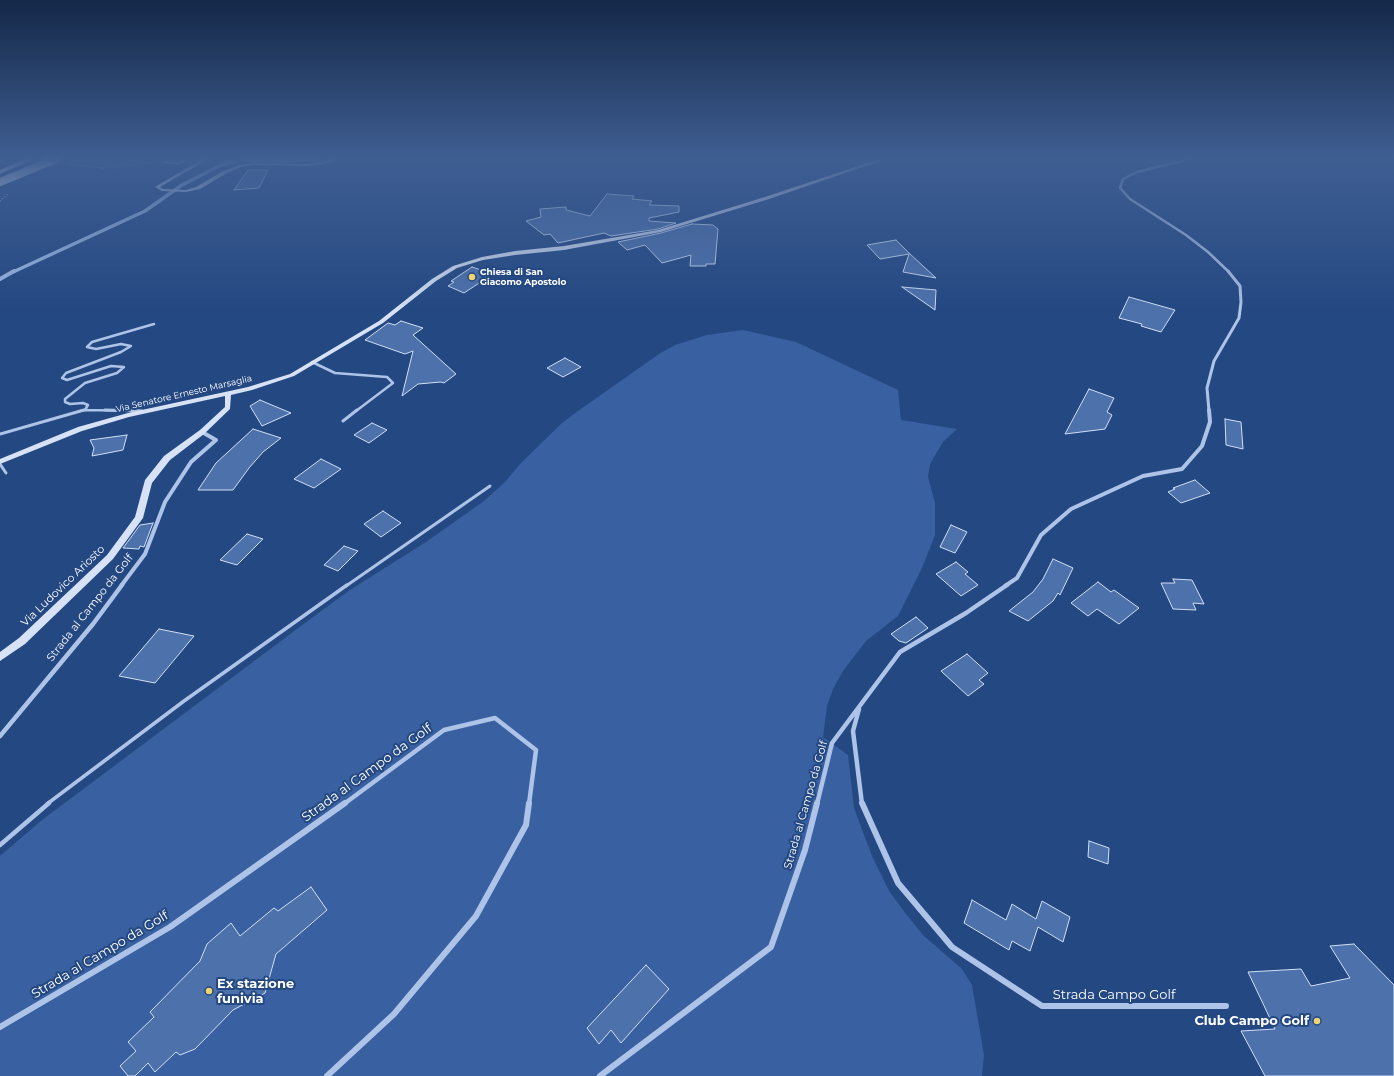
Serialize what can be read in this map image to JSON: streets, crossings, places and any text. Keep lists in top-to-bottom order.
{
  "streets": {
    "street": [
      "Via Senatore Ernesto Marsaglia",
      "Via Ludovico Ariosto",
      "Strada al Campo da Golf",
      "Strada Campo Golf"
    ]
  },
  "crossings": [
    ["Via Senatore Ernesto Marsaglia", "Via Ludovico Ariosto"],
    ["Via Ludovico Ariosto", "Strada al Campo da Golf"],
    ["Strada al Campo da Golf", "Strada Campo Golf"]
  ],
  "places": ["Chiesa di San Giacomo Apostolo", "Ex stazione funivia", "Club Campo Golf"]
}
